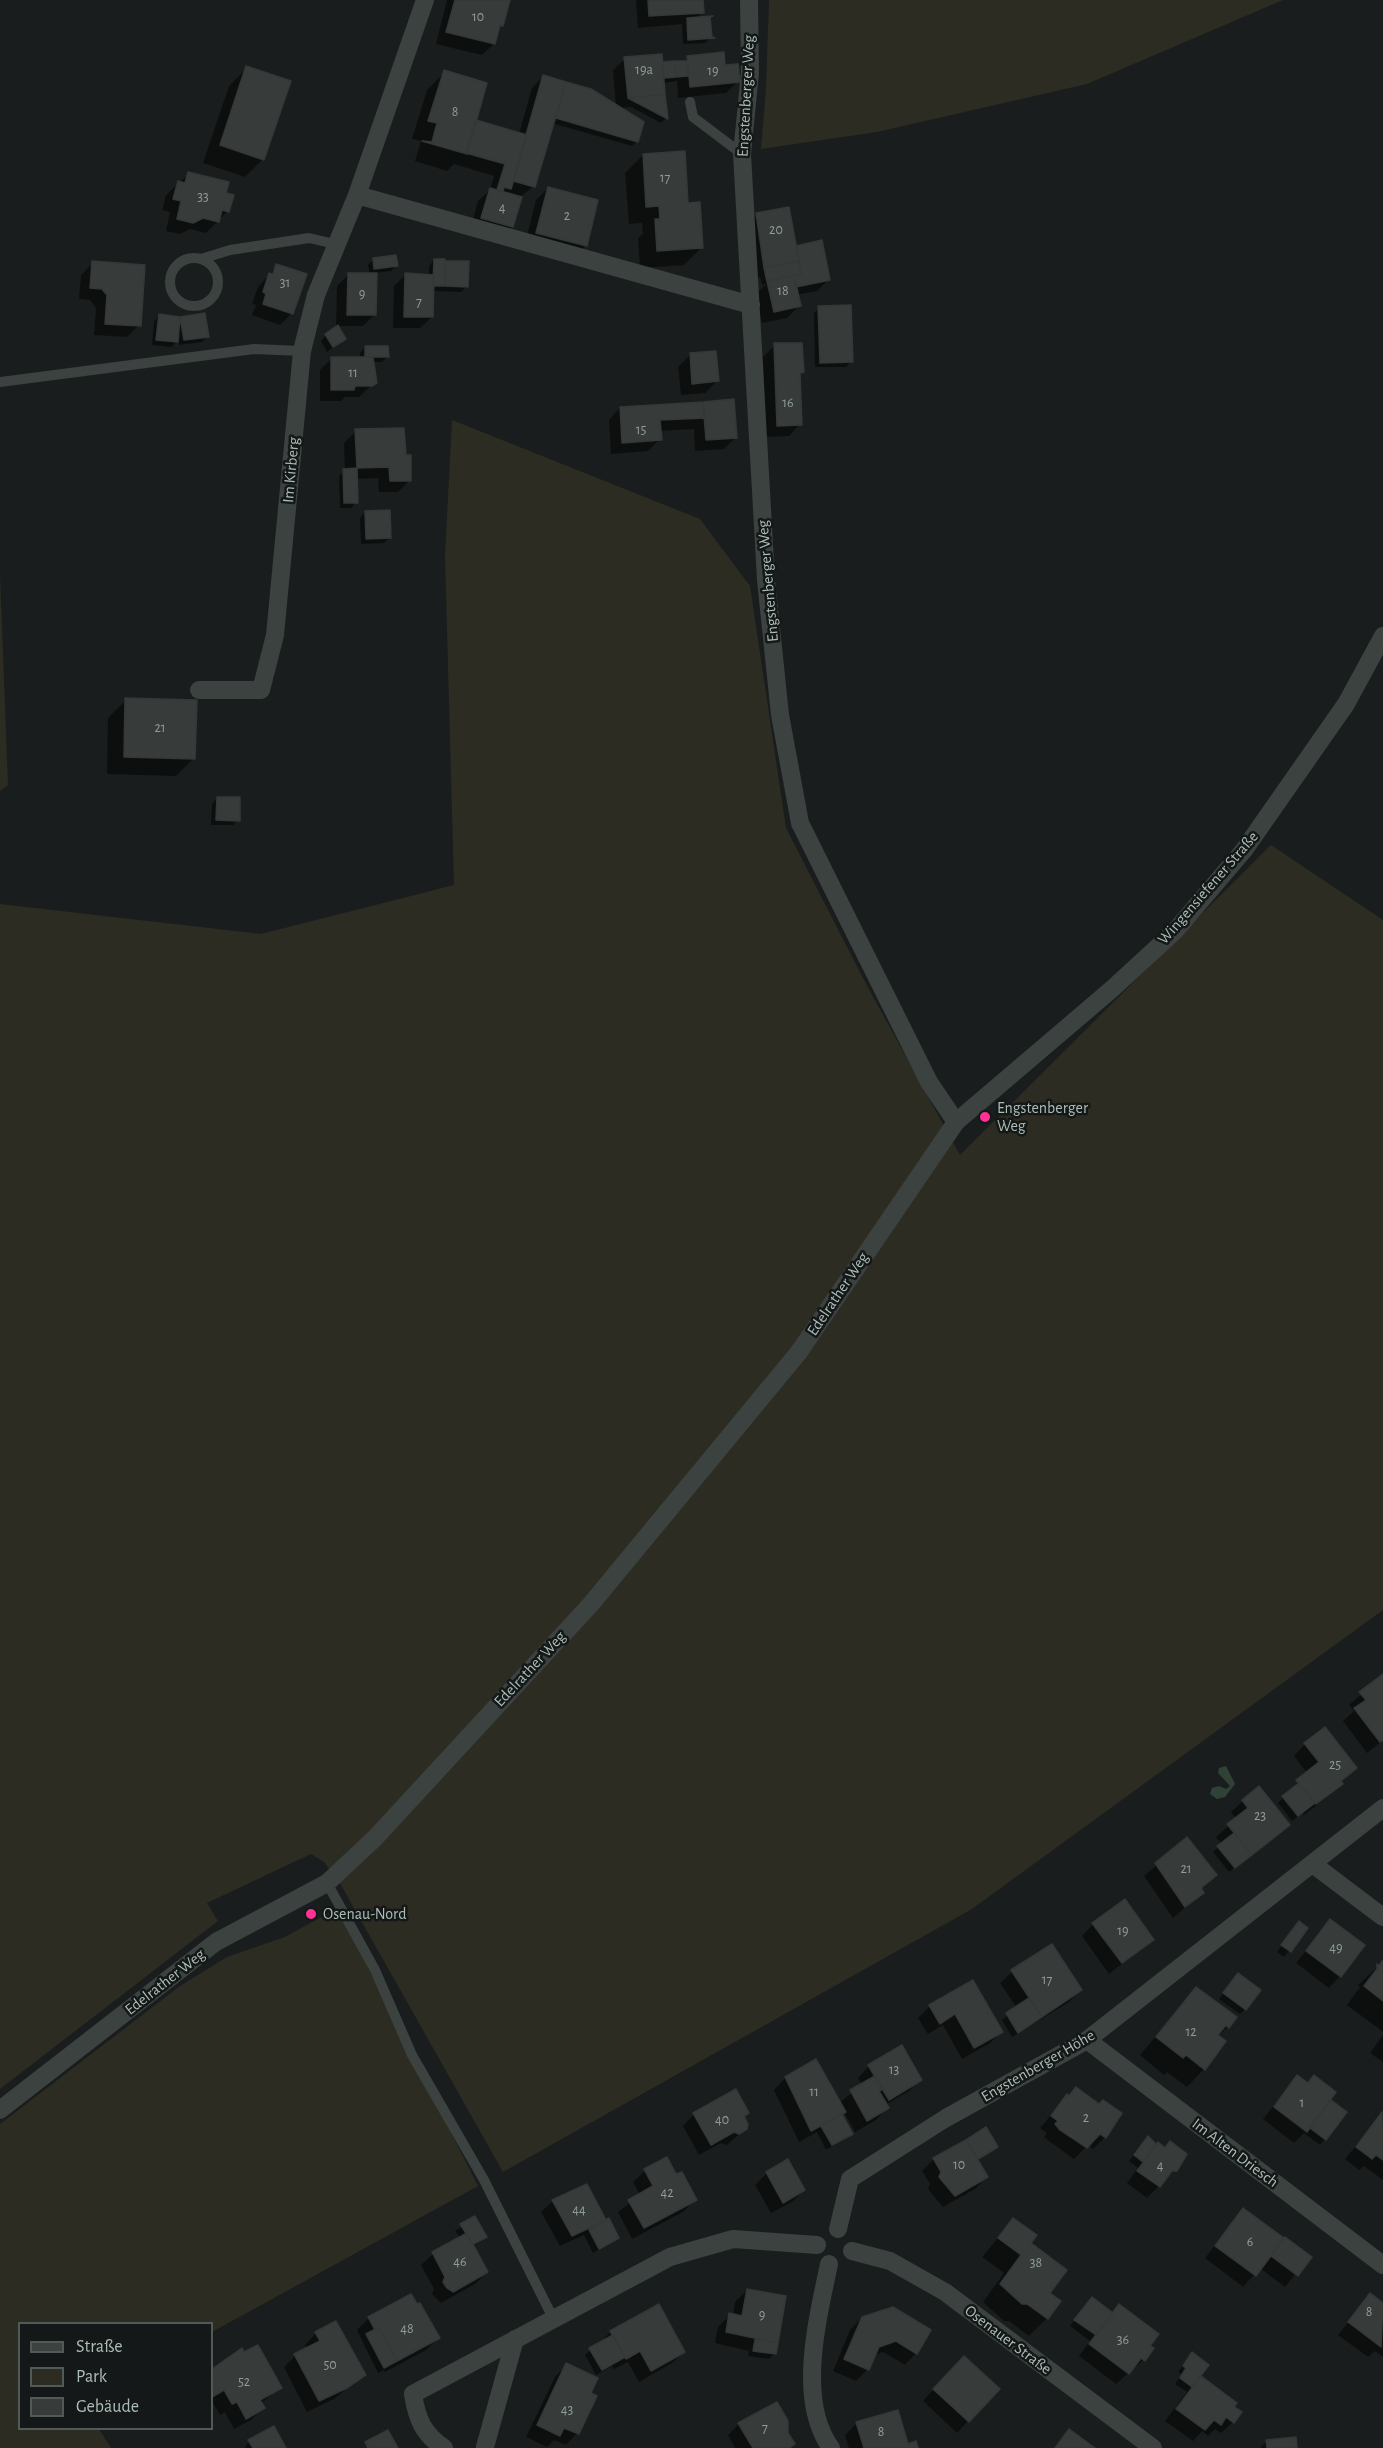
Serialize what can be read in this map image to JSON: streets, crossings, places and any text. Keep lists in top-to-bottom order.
{
  "streets": {
    "street": [
      "Engstenberger Weg",
      "Im Kirberg",
      "Wingensiefener Straße",
      "Edelrather Weg",
      "Engstenberger Höhe",
      "Im Alten Driesch",
      "Osenauer Straße"
    ]
  },
  "crossings": [
    ["Engstenberger Weg", "Wingensiefener Straße"],
    ["Engstenberger Weg", "Edelrather Weg"],
    ["Wingensiefener Straße", "Edelrather Weg"],
    ["Engstenberger Höhe", "Im Alten Driesch"],
    ["Engstenberger Höhe", "Osenauer Straße"]
  ],
  "places": ["Engstenberger Weg", "Osenau-Nord"],
  "house_numbers": [
    "10",
    "19a",
    "19",
    "8",
    "17",
    "33",
    "4",
    "2",
    "20",
    "31",
    "18",
    "9",
    "7",
    "11",
    "16",
    "15",
    "21",
    "25",
    "23",
    "21",
    "19",
    "49",
    "17",
    "12",
    "13",
    "11",
    "1",
    "2",
    "40",
    "10",
    "4",
    "42",
    "44",
    "6",
    "46",
    "38",
    "8",
    "9",
    "48",
    "36",
    "50",
    "52",
    "43",
    "7",
    "8"
  ],
  "legend": ["Straße", "Park", "Gebäude"]
}
